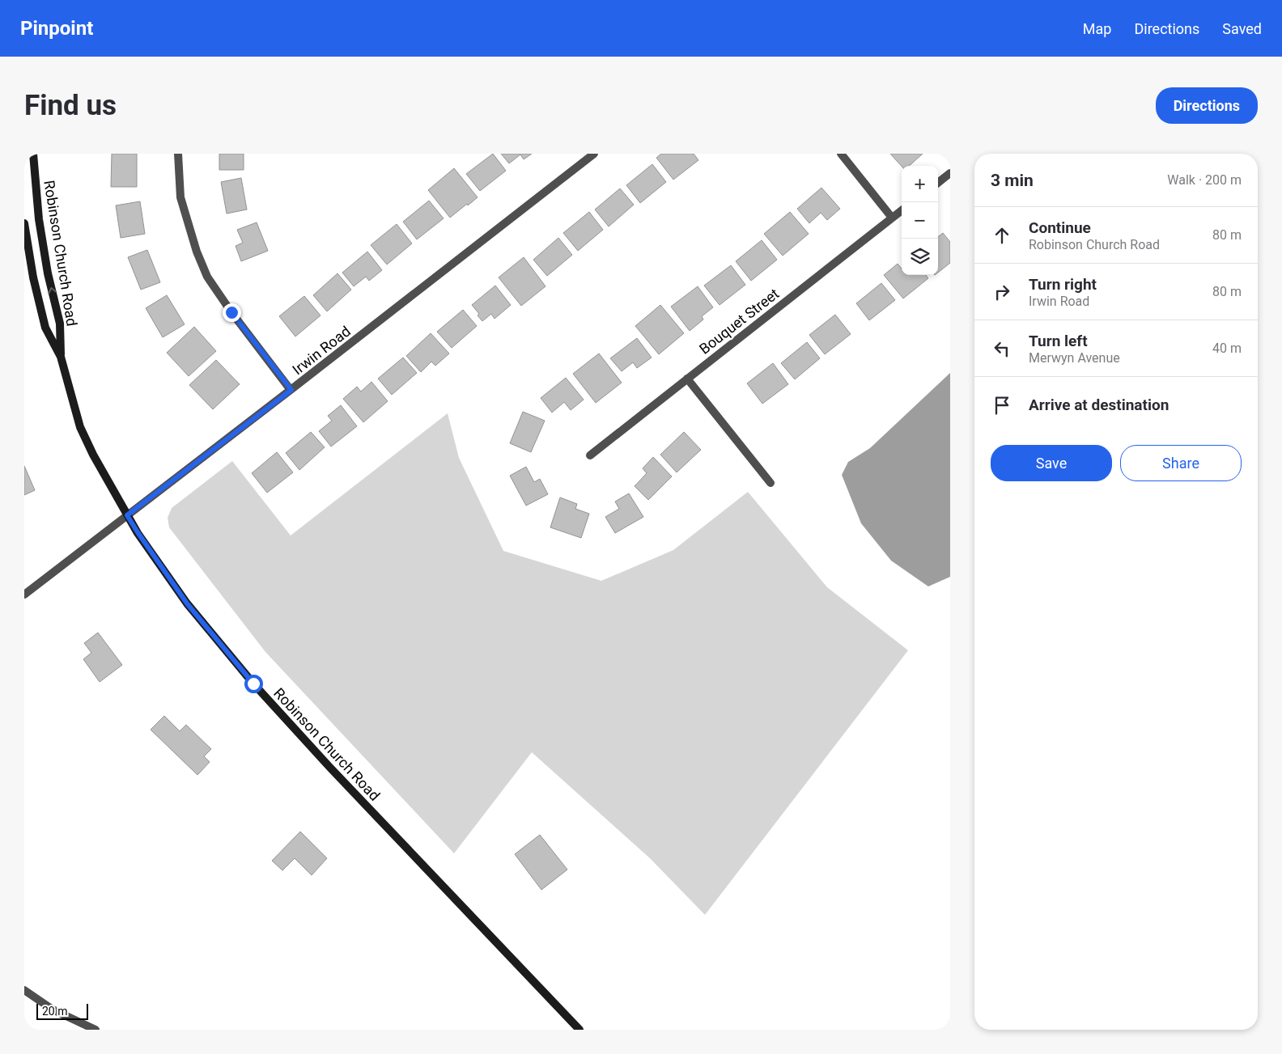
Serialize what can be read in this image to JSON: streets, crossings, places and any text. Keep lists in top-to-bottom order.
{
  "streets": {
    "street": ["Robinson Church Road", "Bouquet Street", "Irwin Road"]
  },
  "crossings": [
    ["Robinson Church Road", "Irwin Road"]
  ],
  "scale_bar": "20 m",
  "page": {
    "header": "Pinpoint",
    "nav": ["Map", "Directions", "Saved"],
    "buttons": [
      "Directions",
      ["Save", "Share"]
    ],
    "title": "Find us",
    "heading": ["3 min", "Walk · 200 m"],
    "map_buttons": ["+", "−"],
    "list": [
      ["Continue", "Robinson Church Road", "80 m"],
      ["Turn right", "Irwin Road", "80 m"],
      ["Turn left", "Merwyn Avenue", "40 m"],
      "Arrive at destination"
    ],
    "scale": "20 m"
  }
}
